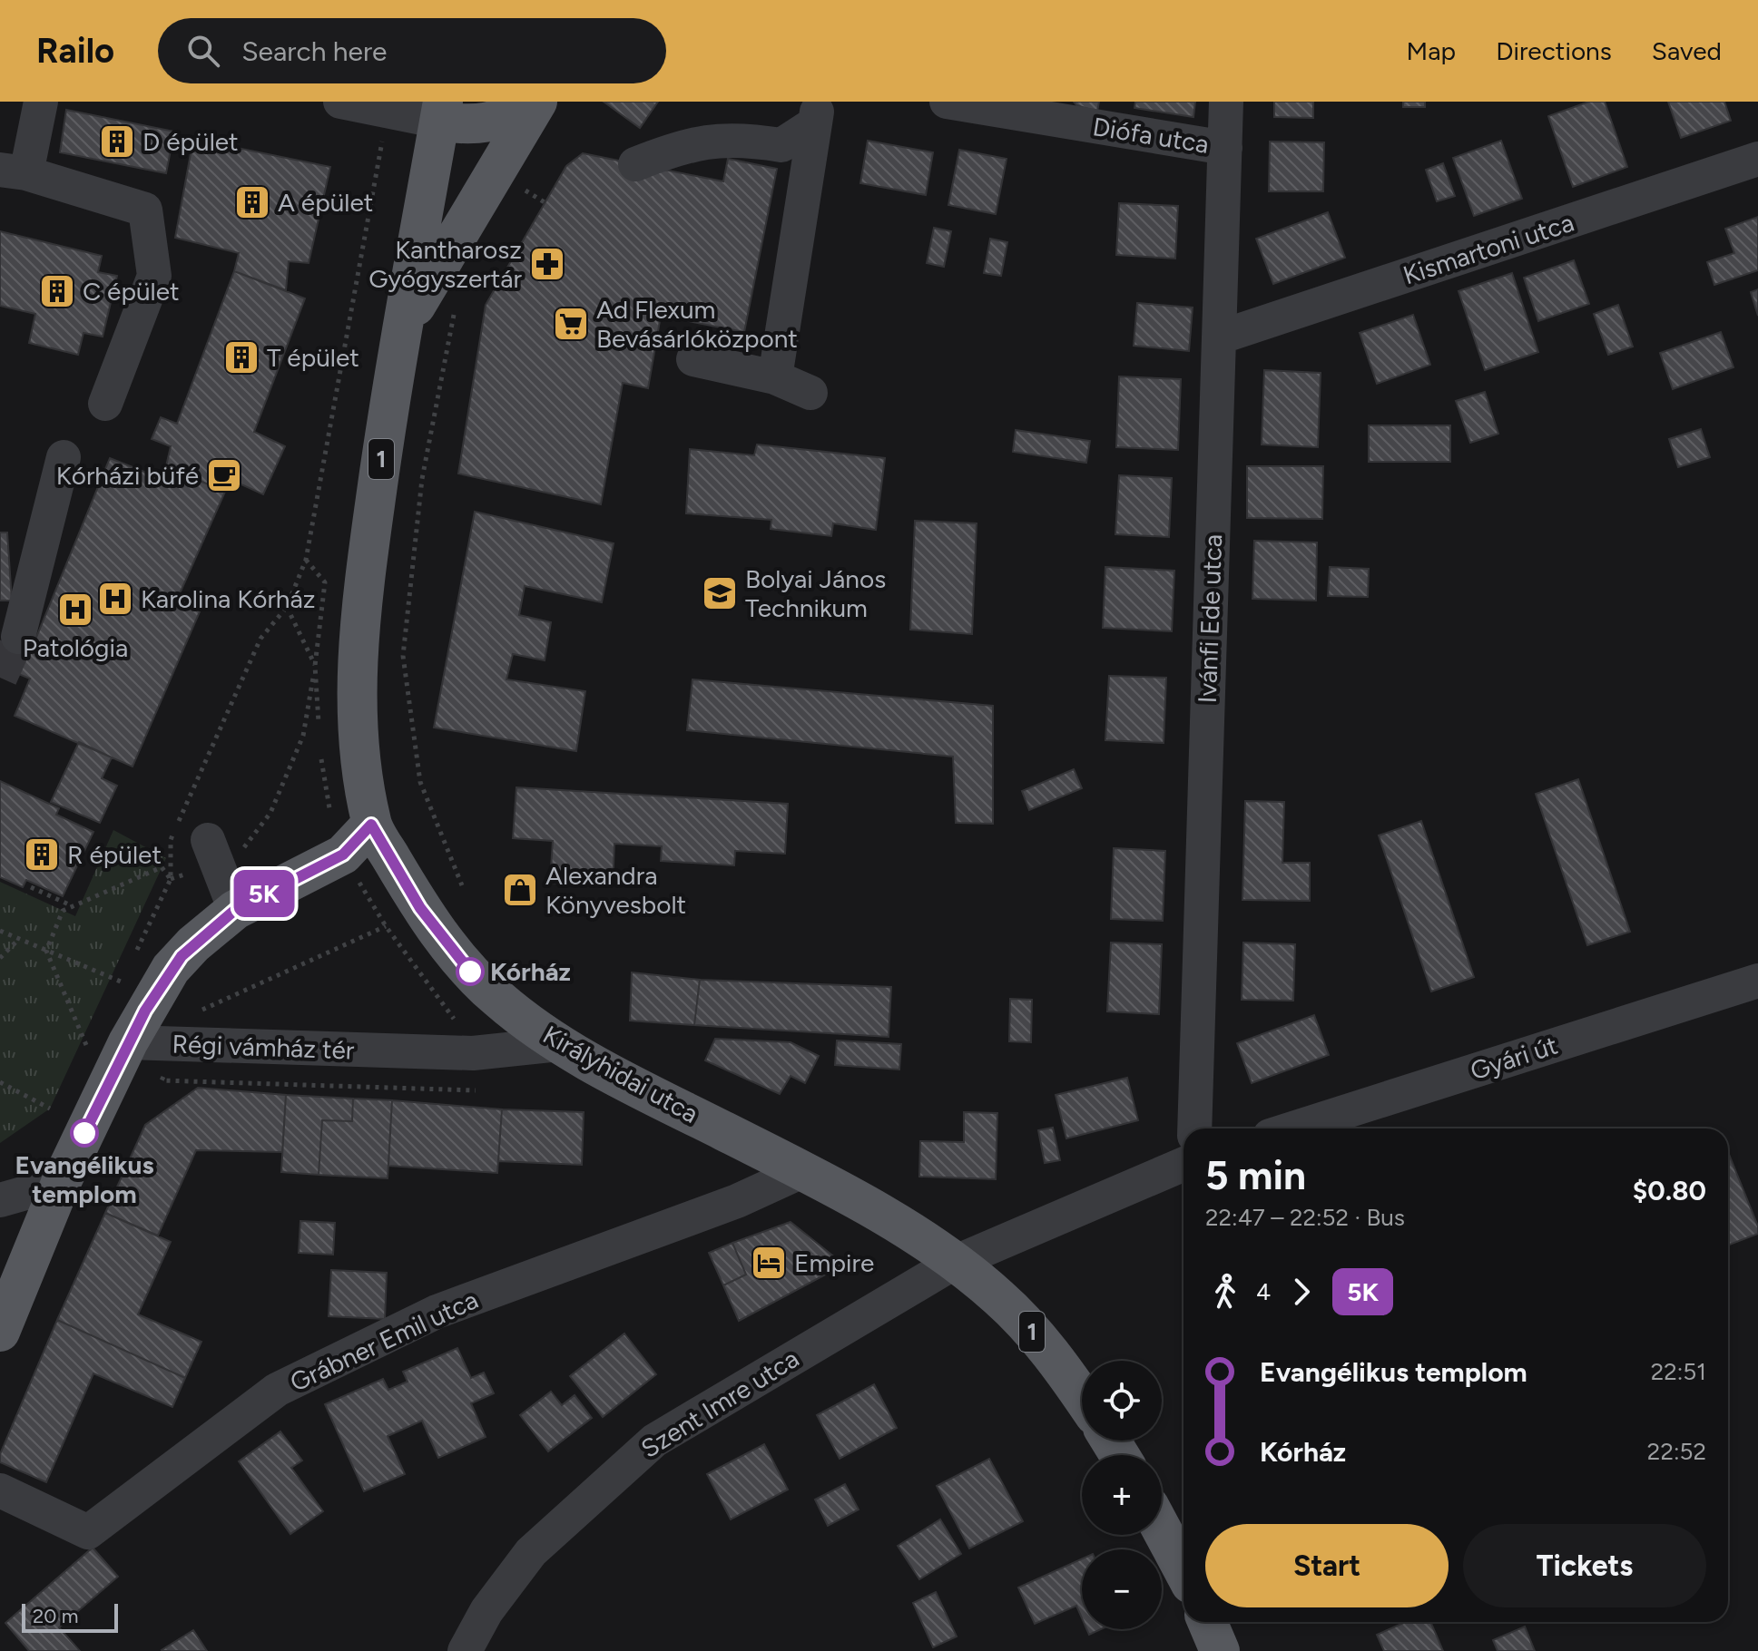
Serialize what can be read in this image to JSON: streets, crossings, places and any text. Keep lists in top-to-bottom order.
{
  "streets": {
    "main road": ["1", "Régi vámház tér", "Királyhidai utca"],
    "street": [
      "Diófa utca",
      "Kismartoni utca",
      "Ivánfi Ede utca",
      "Gyári út",
      "Grábner Emil utca",
      "Szent Imre utca"
    ]
  },
  "crossings": [
    ["Diófa utca", "Ivánfi Ede utca"],
    ["Kismartoni utca", "Ivánfi Ede utca"],
    ["1", "Királyhidai utca"],
    ["Régi vámház tér", "Királyhidai utca"],
    ["Királyhidai utca", "Grábner Emil utca"],
    ["Királyhidai utca", "Szent Imre utca"]
  ],
  "places": {
    "building": [
      "D épület",
      "A épület",
      "C épület",
      "T épület",
      "R épület"
    ],
    "pharmacy": ["Kantharosz Gyógyszertár"],
    "supermarket": ["Ad Flexum Bevásárlóközpont"],
    "cafe": ["Kórházi büfé"],
    "school or university": ["Bolyai János Technikum"],
    "hospital": ["Karolina Kórház", "Patológia"],
    "shop": ["Alexandra Könyvesbolt"],
    "other": ["Kórház", "Evangélikus templom"],
    "hotel": ["Empire"]
  },
  "lines": ["bus line 5K"],
  "scale_bar": "20 m",
  "page": {
    "header": "Railo",
    "search": "Search here",
    "nav": ["Map", "Directions", "Saved"],
    "on_map": "5K",
    "heading": ["5 min", "22:47 – 22:52 · Bus", "$0.80"],
    "legs": ["4", "5K"],
    "list": [
      {
        "name": "Evangélikus templom",
        "value": "22:51"
      },
      {
        "name": "Kórház",
        "value": "22:52"
      }
    ],
    "map_buttons": ["+", "−"],
    "buttons": ["Start", "Tickets"],
    "scale": "20 m"
  }
}
